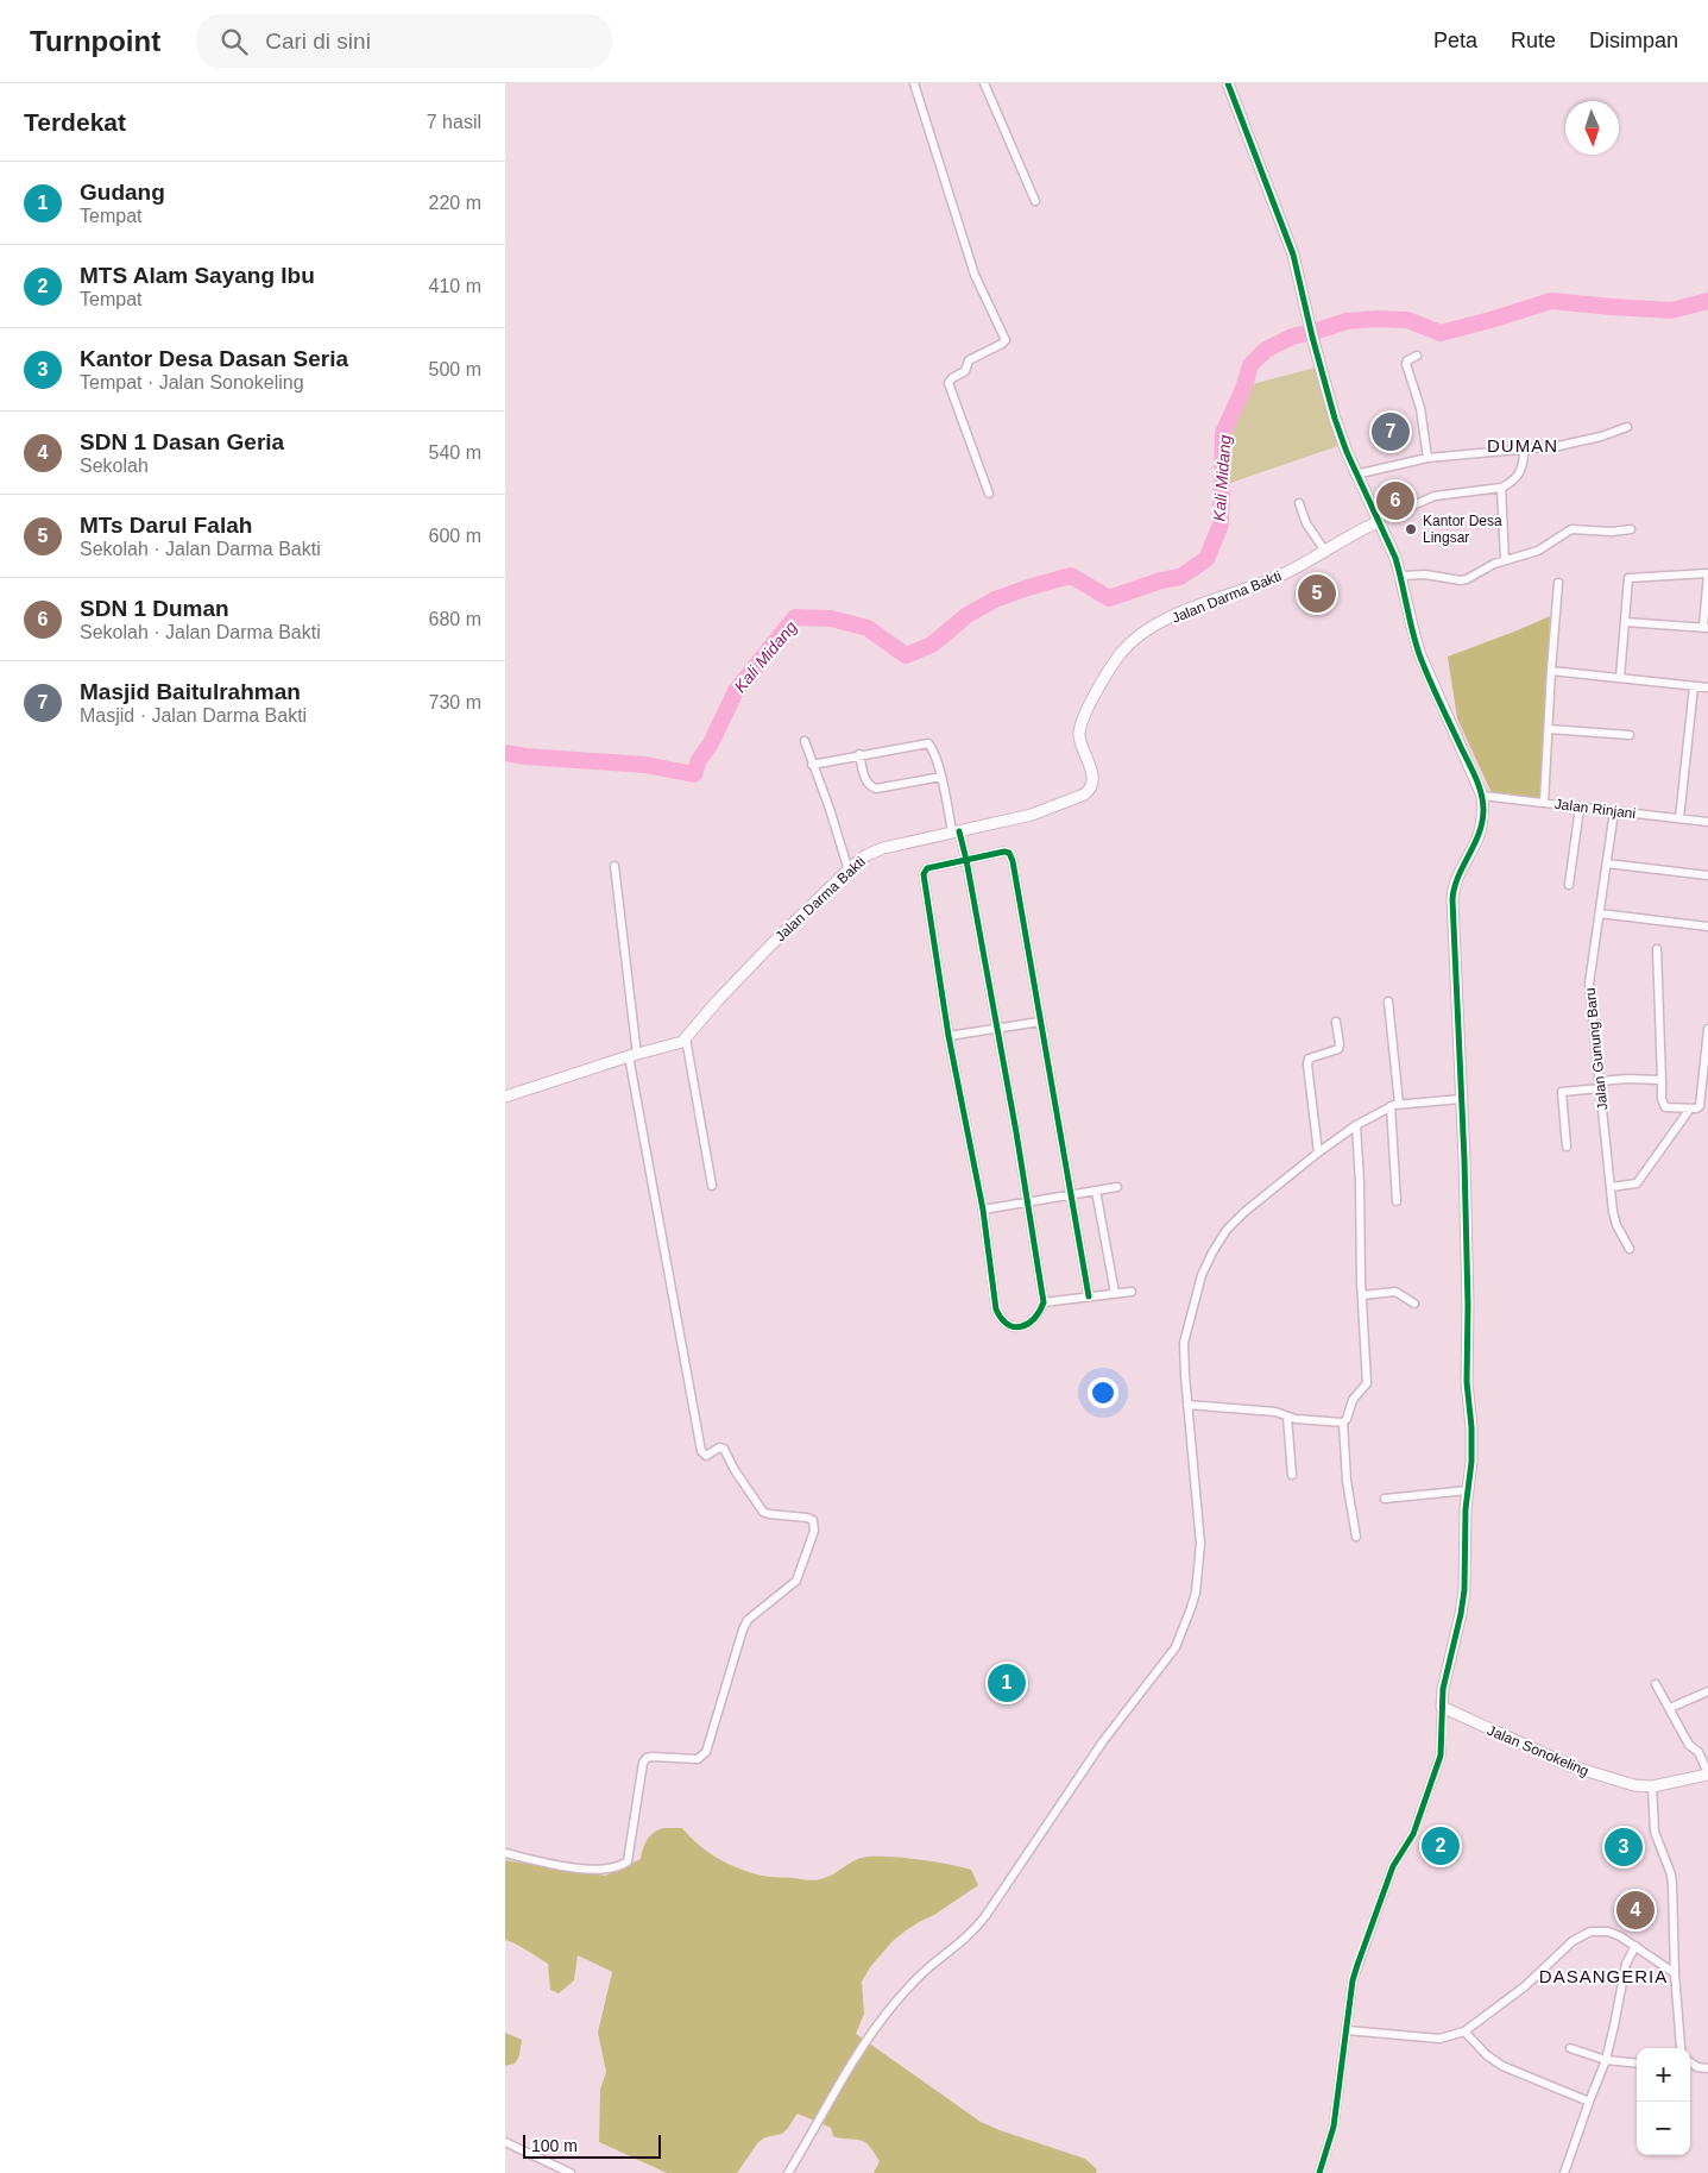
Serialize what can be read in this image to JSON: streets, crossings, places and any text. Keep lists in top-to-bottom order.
{
  "streets": {
    "street": [
      "Jalan Darma Bakti",
      "Jalan Rinjani",
      "Jalan Gunung Baru",
      "Jalan Sonokeling"
    ]
  },
  "crossings": [
    ["Jalan Rinjani", "Jalan Gunung Baru"]
  ],
  "districts": ["DUMAN", "DASANGERIA"],
  "water": ["Kali Midang"],
  "places": ["Kantor Desa Lingsar"],
  "scale_bar": "100 m",
  "north": "bottom",
  "page": {
    "header": "Turnpoint",
    "search": "Cari di sini",
    "nav": ["Peta", "Rute", "Disimpan"],
    "heading": ["Terdekat", "7 hasil"],
    "list": [
      {
        "mark": "1",
        "name": "Gudang",
        "note": "Tempat",
        "value": "220 m"
      },
      {
        "mark": "2",
        "name": "MTS Alam Sayang Ibu",
        "note": "Tempat",
        "value": "410 m"
      },
      {
        "mark": "3",
        "name": "Kantor Desa Dasan Seria",
        "note": "Tempat · Jalan Sonokeling",
        "value": "500 m"
      },
      {
        "mark": "4",
        "name": "SDN 1 Dasan Geria",
        "note": "Sekolah",
        "value": "540 m"
      },
      {
        "mark": "5",
        "name": "MTs Darul Falah",
        "note": "Sekolah · Jalan Darma Bakti",
        "value": "600 m"
      },
      {
        "mark": "6",
        "name": "SDN 1 Duman",
        "note": "Sekolah · Jalan Darma Bakti",
        "value": "680 m"
      },
      {
        "mark": "7",
        "name": "Masjid Baitulrahman",
        "note": "Masjid · Jalan Darma Bakti",
        "value": "730 m"
      }
    ],
    "pins": [
      "7",
      "6",
      "5",
      "1",
      "2",
      "3",
      "4"
    ],
    "map_buttons": ["+", "−"],
    "scale": "100 m"
  }
}
